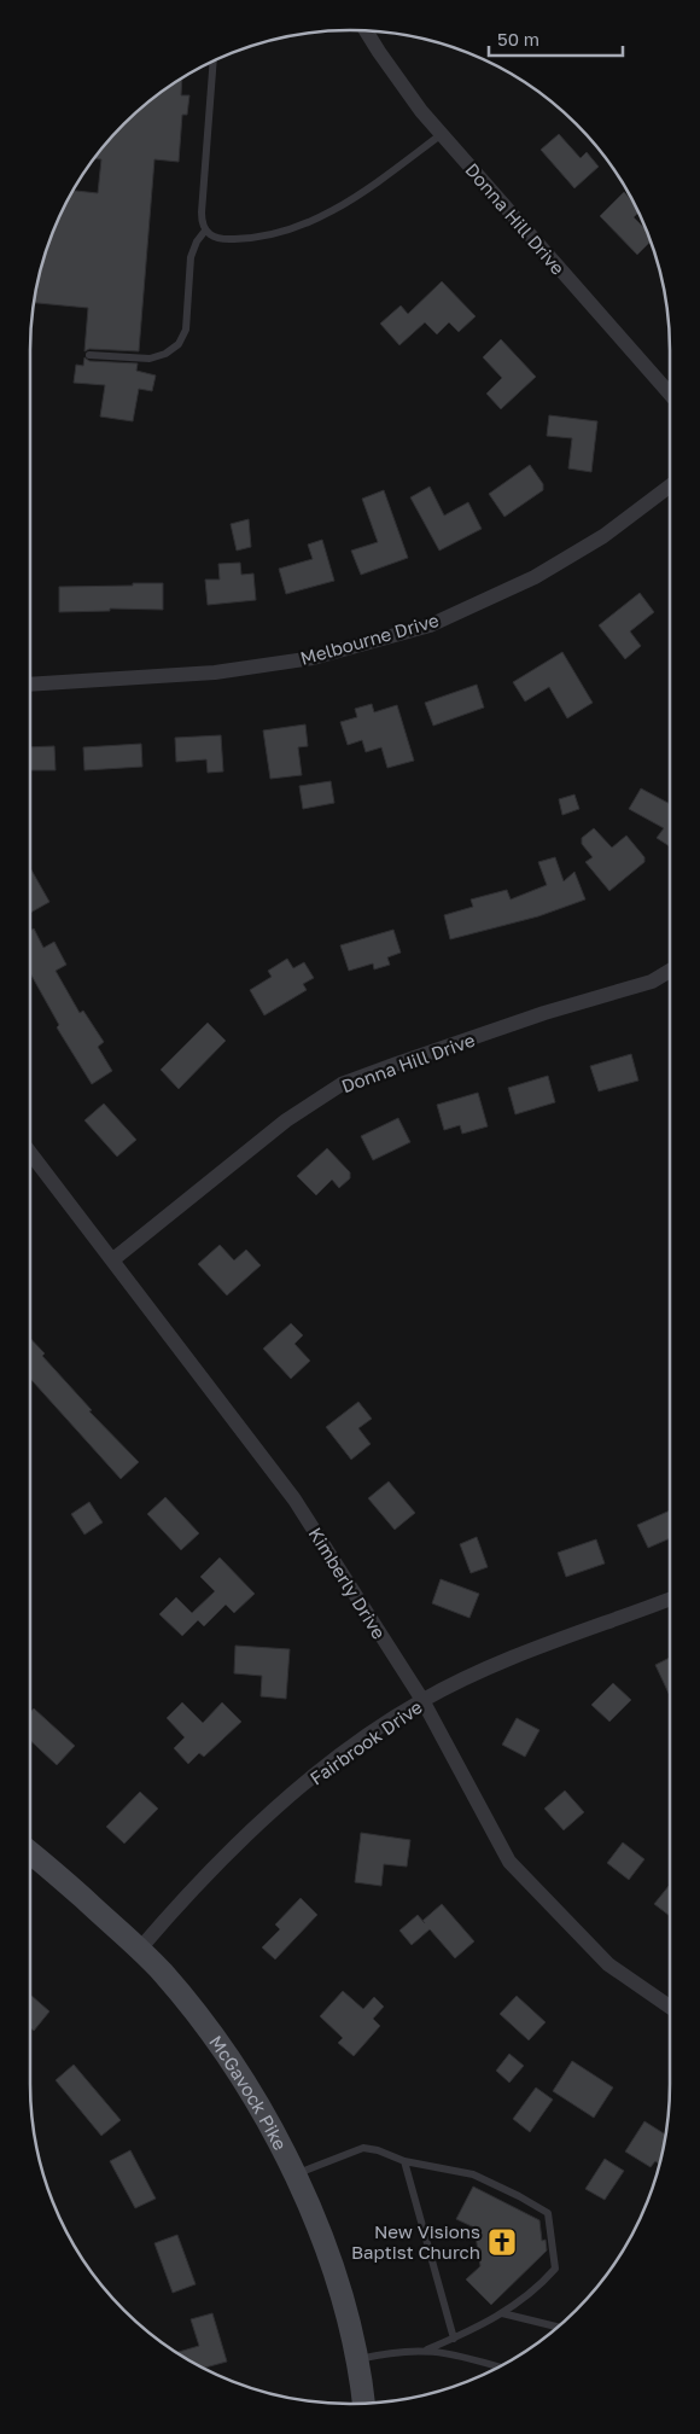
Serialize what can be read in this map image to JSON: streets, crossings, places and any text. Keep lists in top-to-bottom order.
{
  "streets": {
    "main road": ["McGavock Pike"],
    "street": [
      "Donna Hill Drive",
      "Melbourne Drive",
      "Kimberly Drive",
      "Fairbrook Drive"
    ]
  },
  "crossings": [
    ["Donna Hill Drive", "Kimberly Drive"],
    ["Kimberly Drive", "Fairbrook Drive"],
    ["Fairbrook Drive", "McGavock Pike"]
  ],
  "places": {
    "church": ["New Visions Baptist Church"]
  },
  "scale_bar": "50 m"
}
